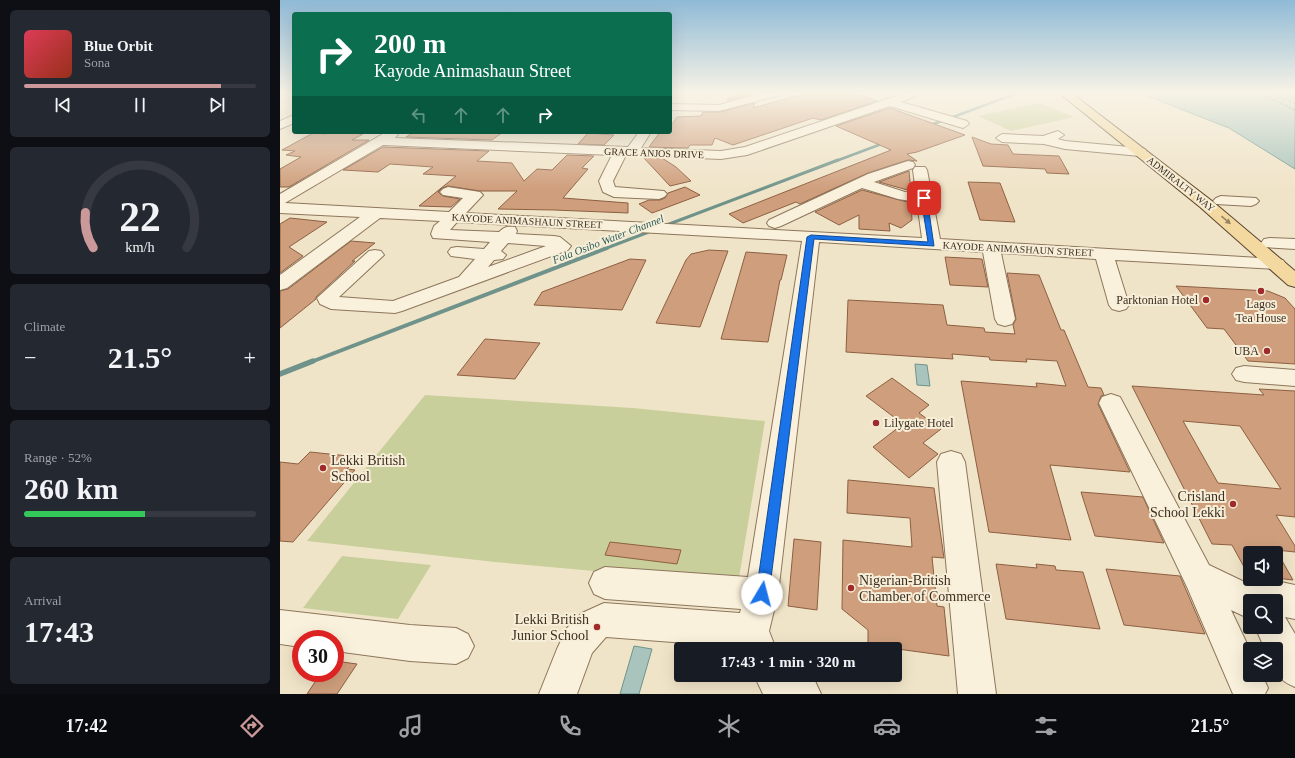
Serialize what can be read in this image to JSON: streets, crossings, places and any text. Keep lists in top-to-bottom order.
{
  "streets": {
    "main road": ["ADMIRALTY WAY"],
    "street": ["GRACE ANJOS DRIVE", "KAYODE ANIMASHAUN STREET"]
  },
  "crossings": [
    ["ADMIRALTY WAY", "KAYODE ANIMASHAUN STREET"]
  ],
  "water": ["Fola Osibo Water Channel"],
  "places": [
    "Lagos Tea House",
    "Parktonian Hotel",
    "UBA",
    "Lilygate Hotel",
    "Lekki British School",
    "Crisland School Lekki",
    "Nigerian-British Chamber of Commerce",
    "Lekki British Junior School"
  ],
  "page": {
    "turn": ["200 m", "Kayode Animashaun Street"],
    "song": ["Blue Orbit", "Sona"],
    "tile": [
      "Climate",
      ["Range · 52%", "260 km"],
      ["Arrival", "17:43"]
    ],
    "heat": ["−", "21.5°", "+"],
    "limit": "30",
    "trip": "17:43 · 1 min · 320 m",
    "tabs": ["17:42", "21.5°"],
    "gauge": ["22", "km/h"]
  }
}
